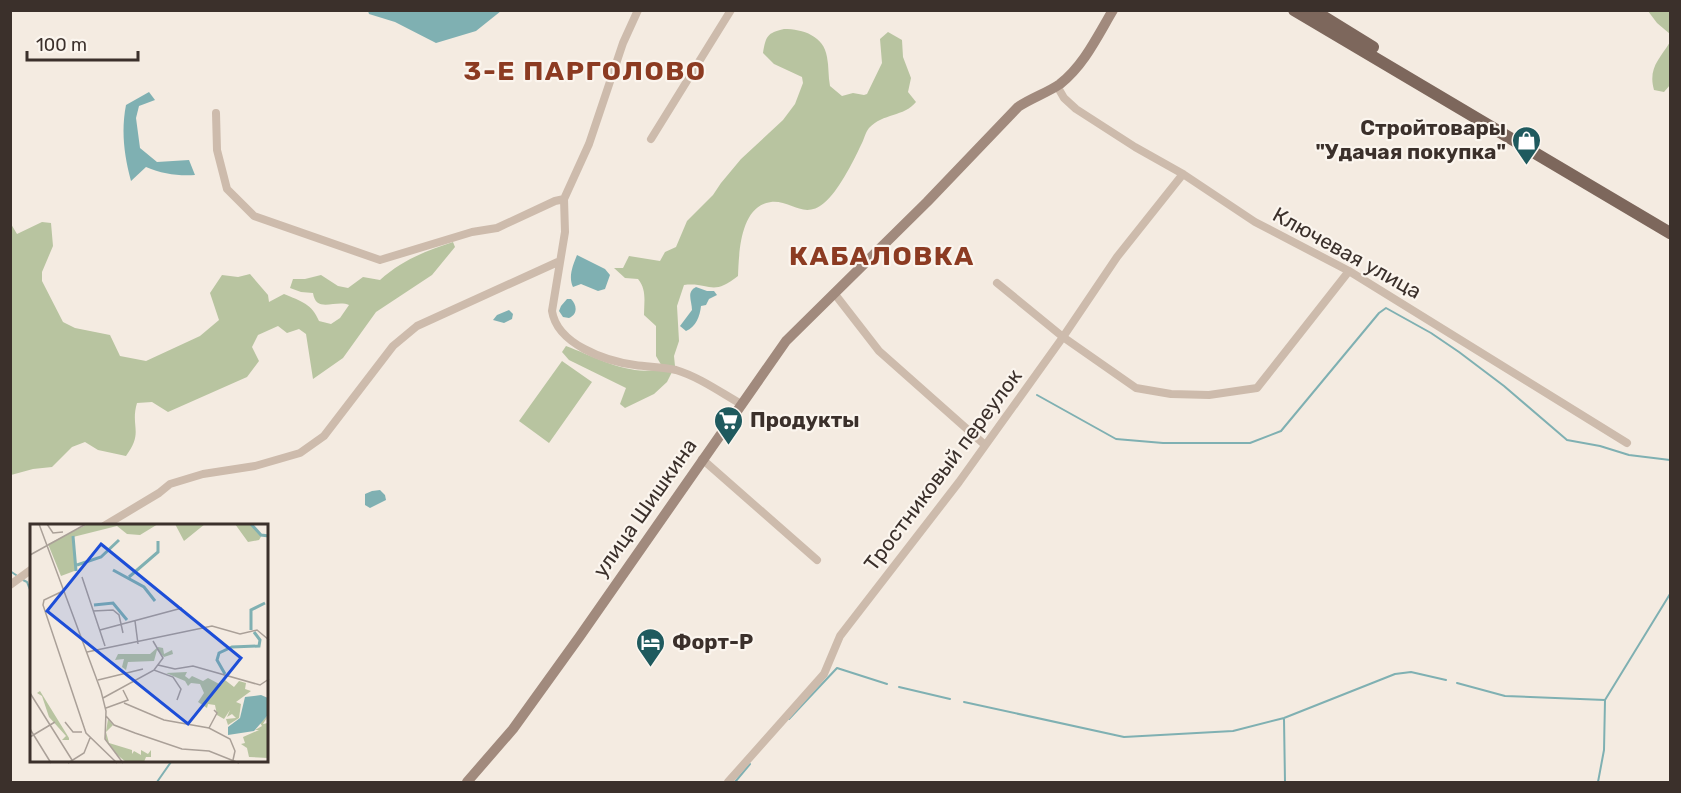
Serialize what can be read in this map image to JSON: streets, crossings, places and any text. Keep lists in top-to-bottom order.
{
  "streets": {
    "street": ["Ключевая улица", "Тростниковый переулок", "улица Шишкина"]
  },
  "crossings": [
    ["Ключевая улица", "Тростниковый переулок"],
    ["Ключевая улица", "улица Шишкина"]
  ],
  "districts": ["3-Е ПАРГОЛОВО", "КАБАЛОВКА"],
  "places": {
    "shop": ["Cтройтовары \"Удачая покупка\""],
    "supermarket": ["Продукты"],
    "hotel": ["Форт-Р"]
  },
  "scale_bar": "100 m"
}
